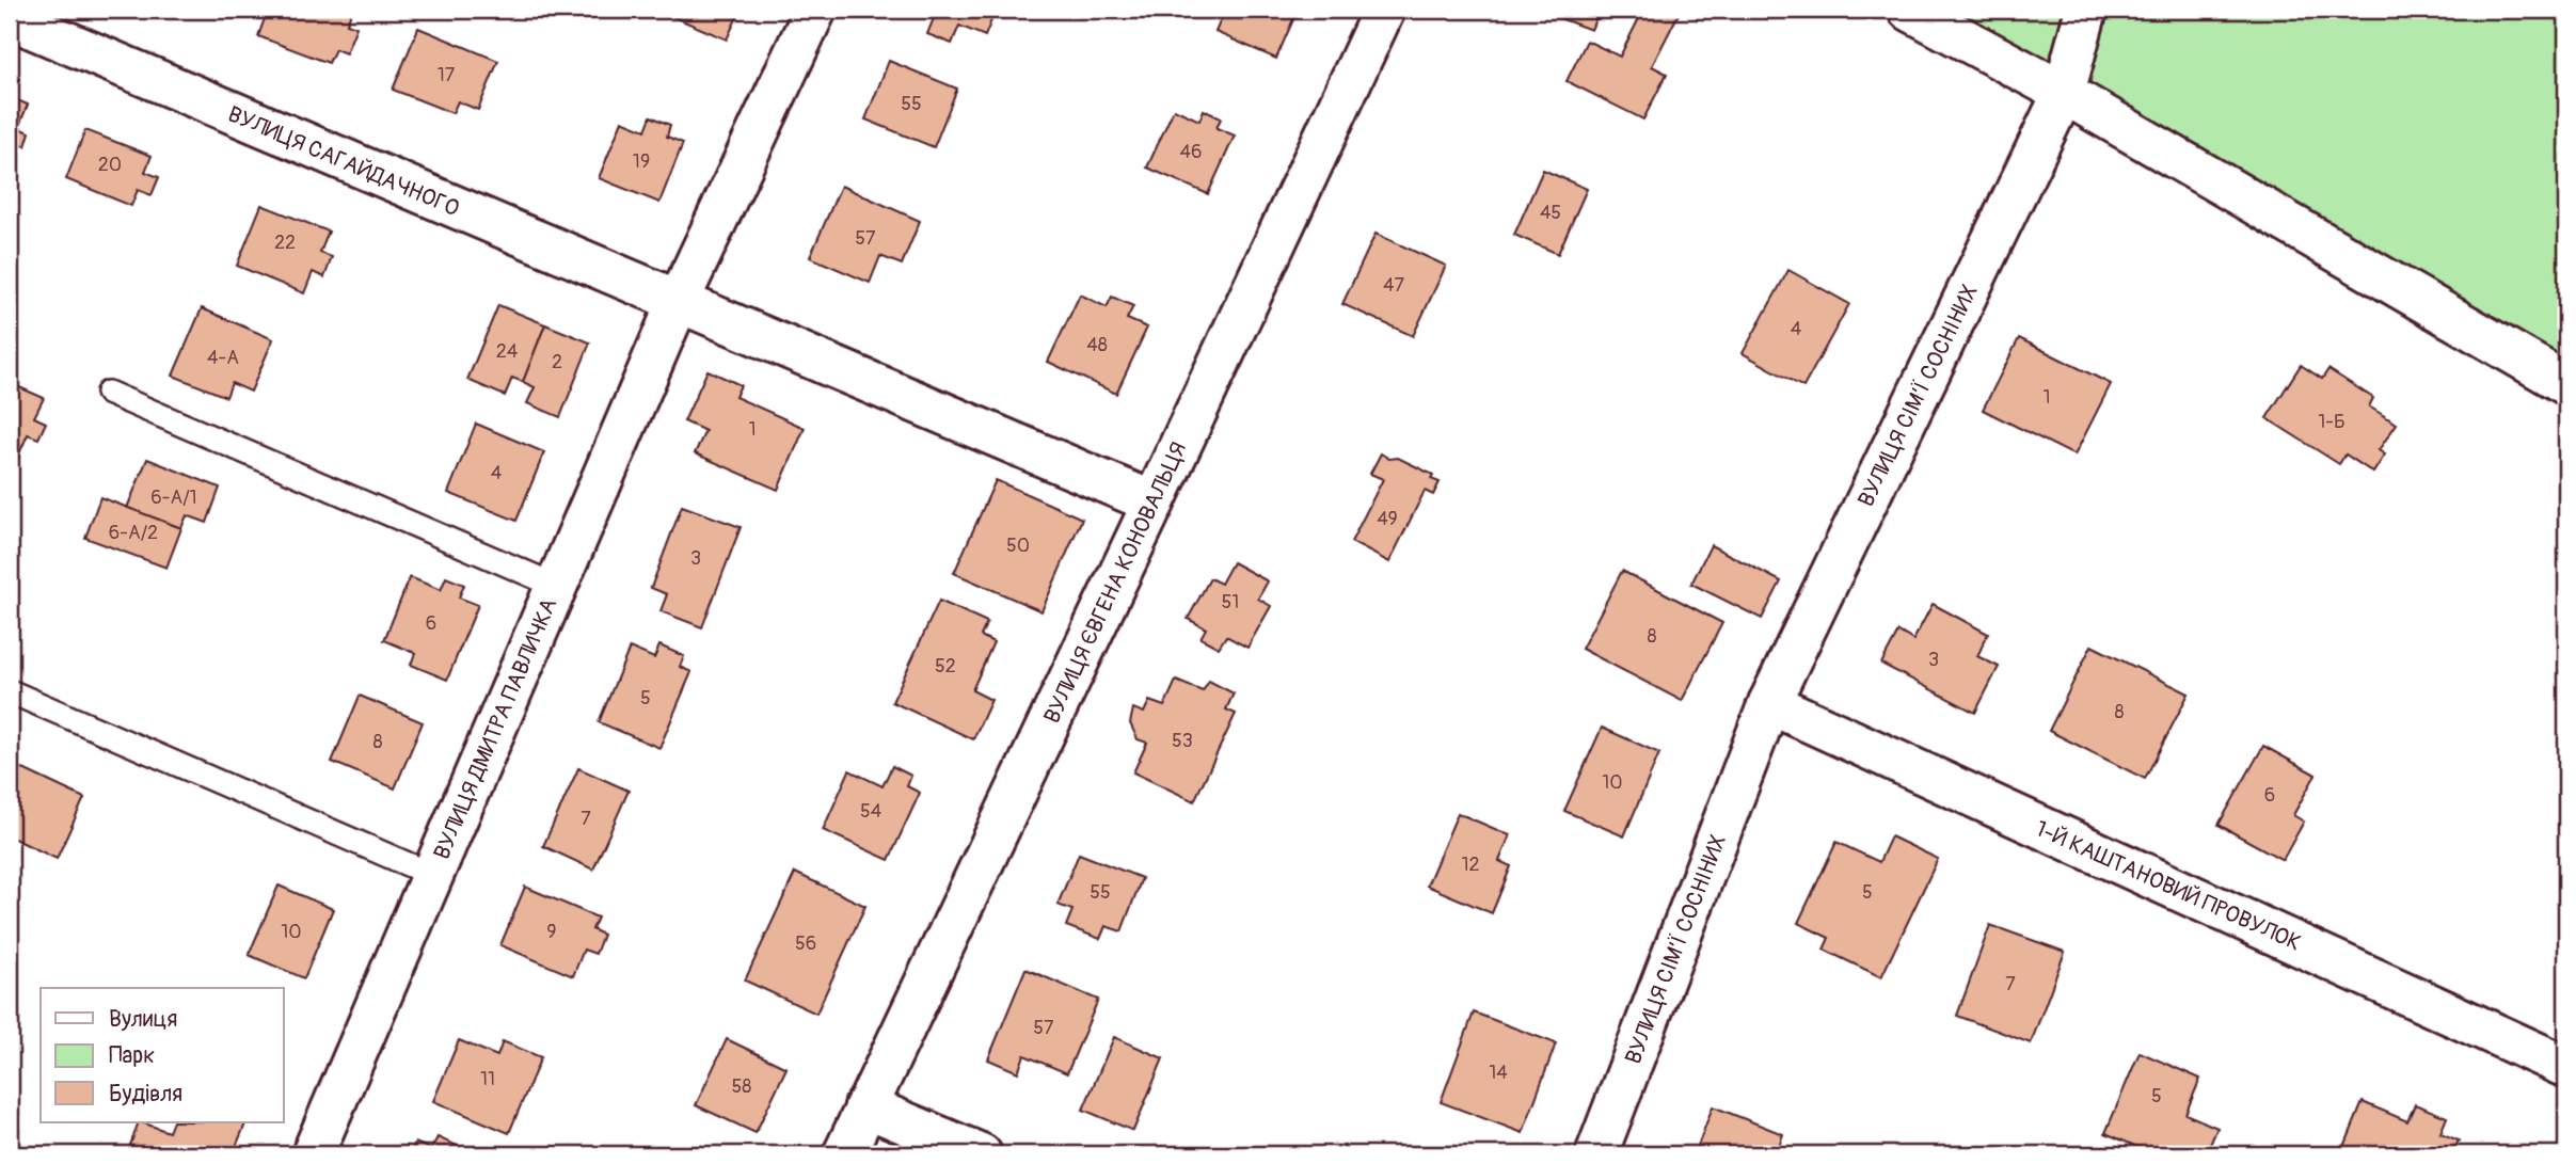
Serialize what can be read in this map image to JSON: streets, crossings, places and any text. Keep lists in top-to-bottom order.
{
  "streets": {
    "street": [
      "ВУЛИЦЯ САГАЙДАЧНОГО",
      "ВУЛИЦЯ СІМ’Ї СОСНІНИХ",
      "ВУЛИЦЯ ЄВГЕНА КОНОВАЛЬЦЯ",
      "ВУЛИЦЯ ДМИТРА ПАВЛИЧКА",
      "1-Й КАШТАНОВИЙ ПРОВУЛОК"
    ]
  },
  "crossings": [
    ["ВУЛИЦЯ САГАЙДАЧНОГО", "ВУЛИЦЯ ЄВГЕНА КОНОВАЛЬЦЯ"],
    ["ВУЛИЦЯ САГАЙДАЧНОГО", "ВУЛИЦЯ ДМИТРА ПАВЛИЧКА"],
    ["ВУЛИЦЯ СІМ’Ї СОСНІНИХ", "1-Й КАШТАНОВИЙ ПРОВУЛОК"]
  ],
  "house_numbers": [
    "17",
    "55",
    "46",
    "19",
    "20",
    "45",
    "57",
    "22",
    "47",
    "4",
    "48",
    "24",
    "4-А",
    "2",
    "1",
    "1-Б",
    "1",
    "4",
    "6-А/1",
    "49",
    "6-А/2",
    "50",
    "3",
    "51",
    "6",
    "8",
    "3",
    "52",
    "5",
    "8",
    "53",
    "8",
    "10",
    "6",
    "54",
    "7",
    "12",
    "55",
    "5",
    "10",
    "9",
    "56",
    "7",
    "57",
    "14",
    "11",
    "58",
    "5"
  ],
  "legend": ["Вулиця", "Парк", "Будівля"]
}
